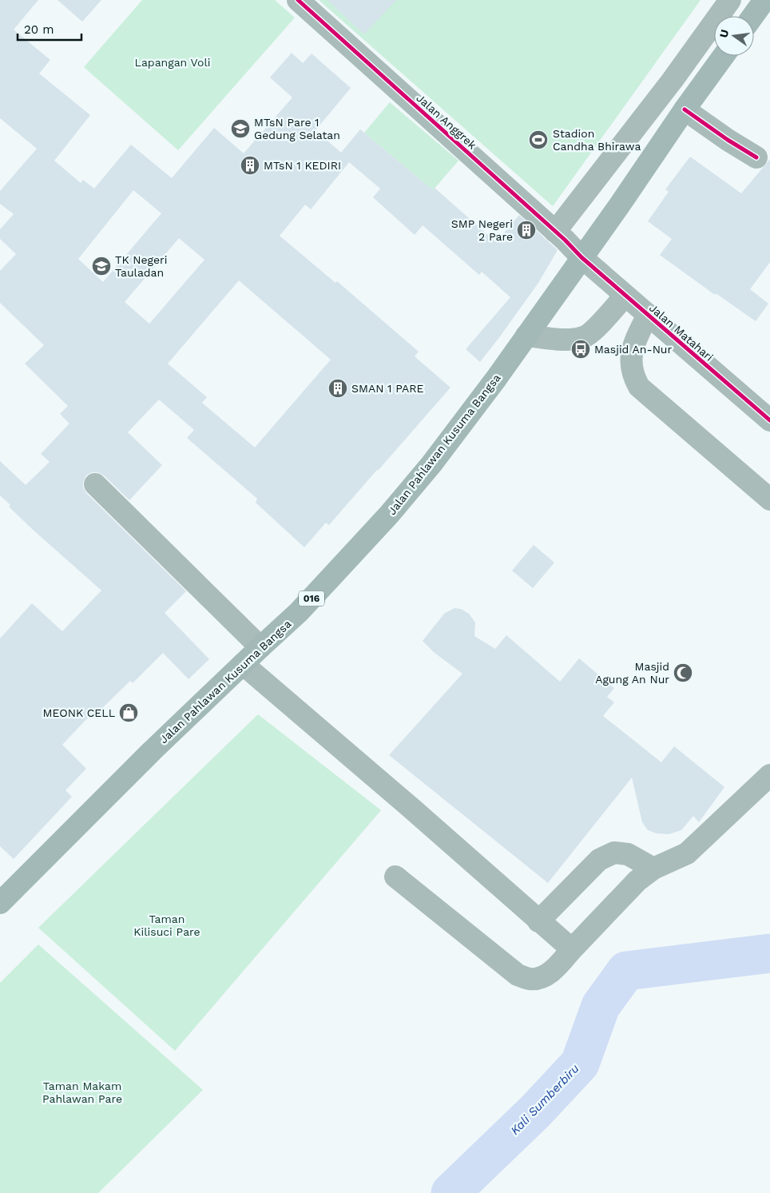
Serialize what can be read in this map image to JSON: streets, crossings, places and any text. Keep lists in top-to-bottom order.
{
  "streets": {
    "main road": ["Jalan Pahlawan Kusuma Bangsa", "016"],
    "street": ["Jalan Anggrek", "Jalan Matahari"]
  },
  "crossings": [
    ["Jalan Anggrek", "Jalan Matahari"],
    ["Jalan Anggrek", "Jalan Pahlawan Kusuma Bangsa"],
    ["Jalan Anggrek", "016"],
    ["Jalan Matahari", "Jalan Pahlawan Kusuma Bangsa"],
    ["Jalan Matahari", "016"],
    ["Jalan Pahlawan Kusuma Bangsa", "016"]
  ],
  "water": ["Kali Sumberbiru"],
  "parks": ["Lapangan Voli", "Taman Kilisuci Pare", "Taman Makam Pahlawan Pare"],
  "places": {
    "school or university": ["MTsN Pare 1 Gedung Selatan", "TK Negeri Tauladan"],
    "sports": ["Stadion Candha Bhirawa"],
    "building": ["MTsN 1 KEDIRI", "SMP Negeri 2 Pare", "SMAN 1 PARE"],
    "bus stop": ["Masjid An-Nur"],
    "mosque": ["Masjid Agung An Nur"],
    "shop": ["MEONK CELL"]
  },
  "scale_bar": "20 m",
  "north": "left"
}
